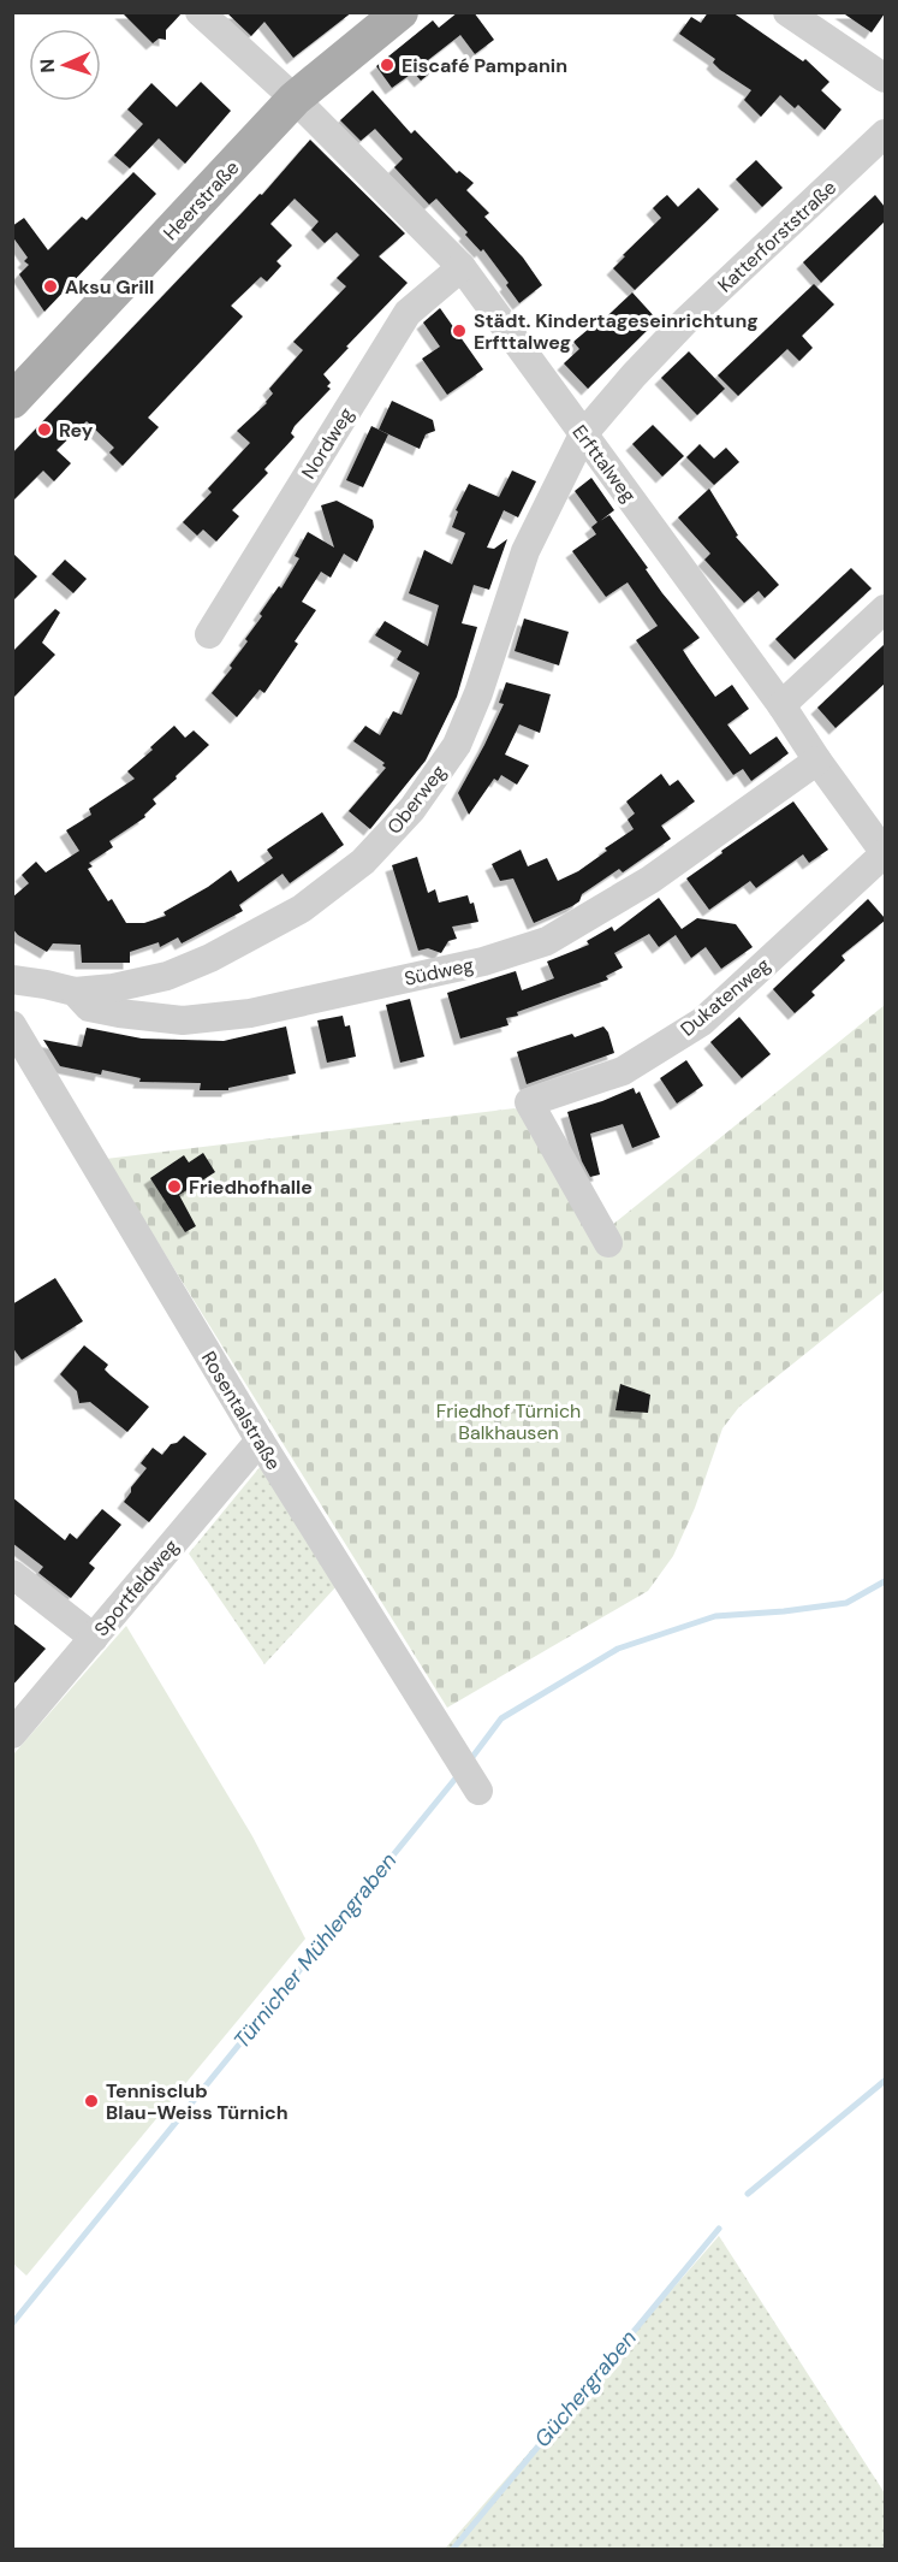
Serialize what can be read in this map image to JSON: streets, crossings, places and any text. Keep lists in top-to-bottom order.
{
  "streets": {
    "main road": ["Heerstraße"],
    "street": [
      "Katterforststraße",
      "Nordweg",
      "Erfttalweg",
      "Oberweg",
      "Südweg",
      "Dukatenweg",
      "Rosentalstraße",
      "Sportfeldweg"
    ]
  },
  "crossings": [
    ["Heerstraße", "Erfttalweg"],
    ["Katterforststraße", "Erfttalweg"],
    ["Katterforststraße", "Oberweg"],
    ["Nordweg", "Erfttalweg"],
    ["Erfttalweg", "Oberweg"],
    ["Erfttalweg", "Südweg"],
    ["Erfttalweg", "Dukatenweg"],
    ["Oberweg", "Südweg"],
    ["Rosentalstraße", "Sportfeldweg"]
  ],
  "water": ["Türnicher Mühlengraben", "Güchergraben"],
  "parks": ["Friedhof Türnich Balkhausen"],
  "places": [
    "Eiscafé Pampanin",
    "Aksu Grill",
    "Städt. Kindertageseinrichtung Erfttalweg",
    "Rey",
    "Friedhofhalle",
    "Tennisclub Blau-Weiss Türnich"
  ],
  "north": "left"
}
